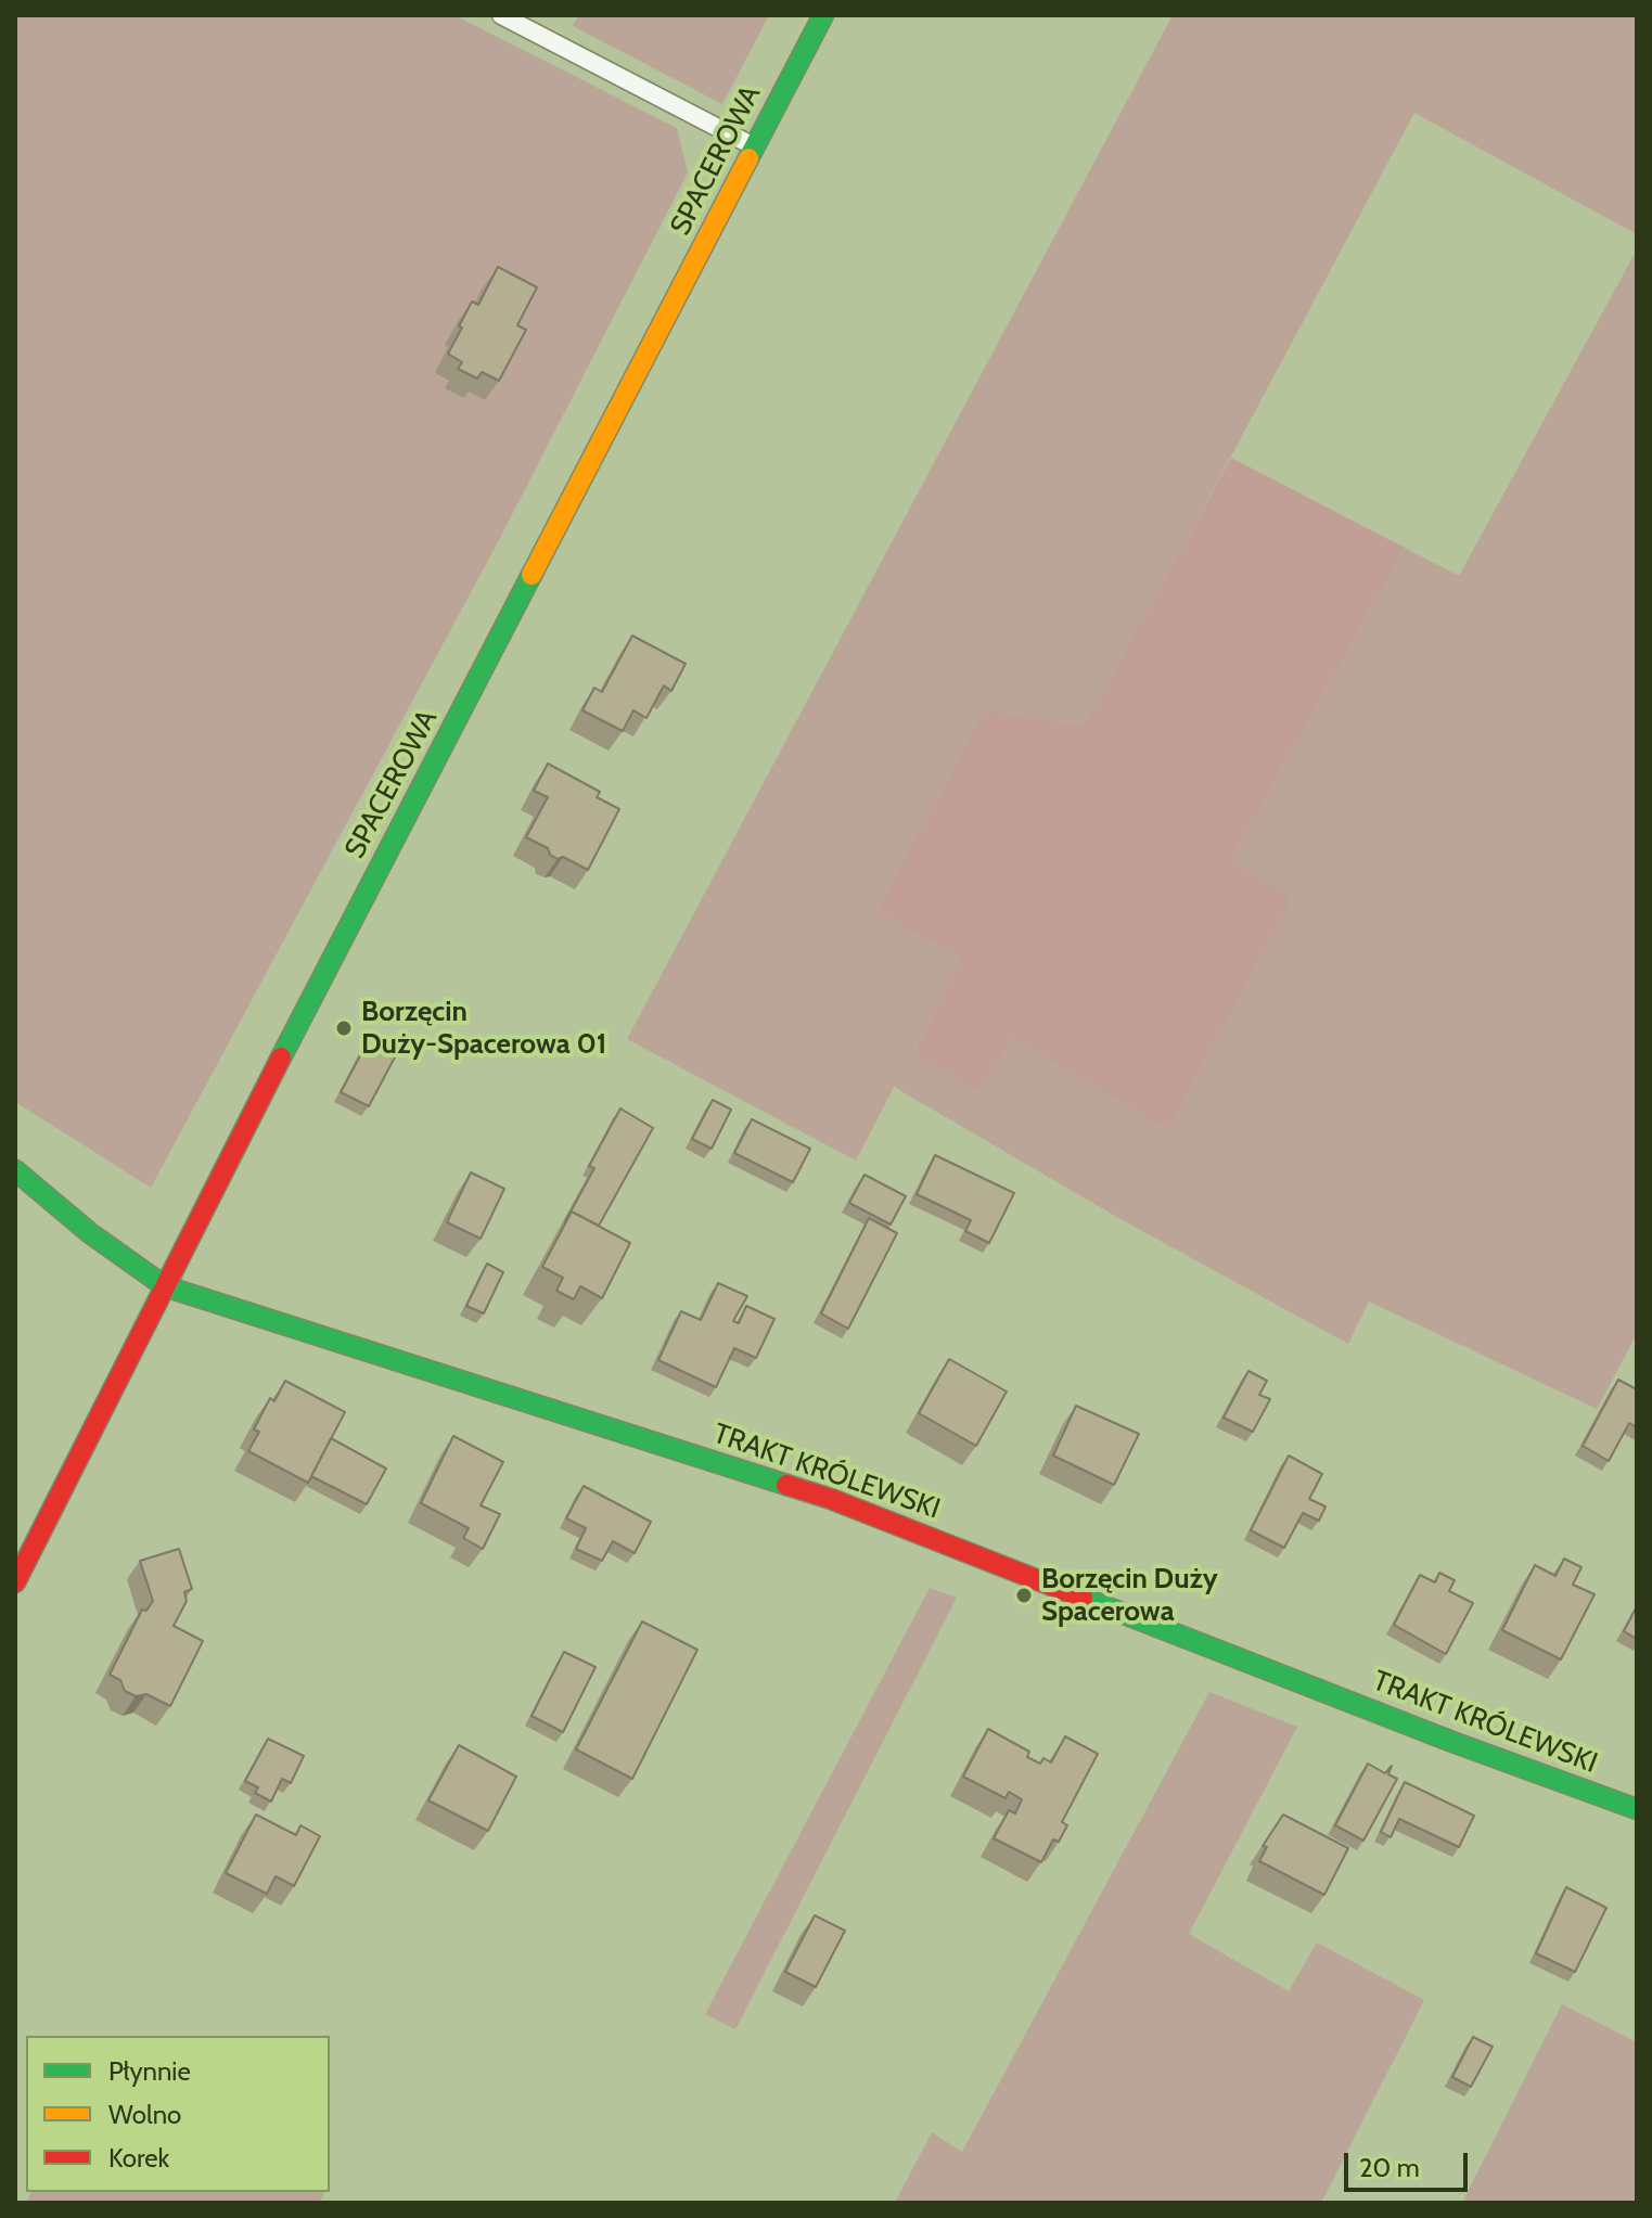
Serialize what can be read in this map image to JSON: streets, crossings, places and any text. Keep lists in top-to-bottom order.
{
  "streets": {
    "street": ["SPACEROWA", "TRAKT KRÓLEWSKI"]
  },
  "crossings": [
    ["SPACEROWA", "TRAKT KRÓLEWSKI"]
  ],
  "places": ["Borzęcin Duży-Spacerowa 01", "Borzęcin Duży Spacerowa"],
  "legend": ["Płynnie", "Wolno", "Korek"],
  "scale_bar": "20 m"
}
